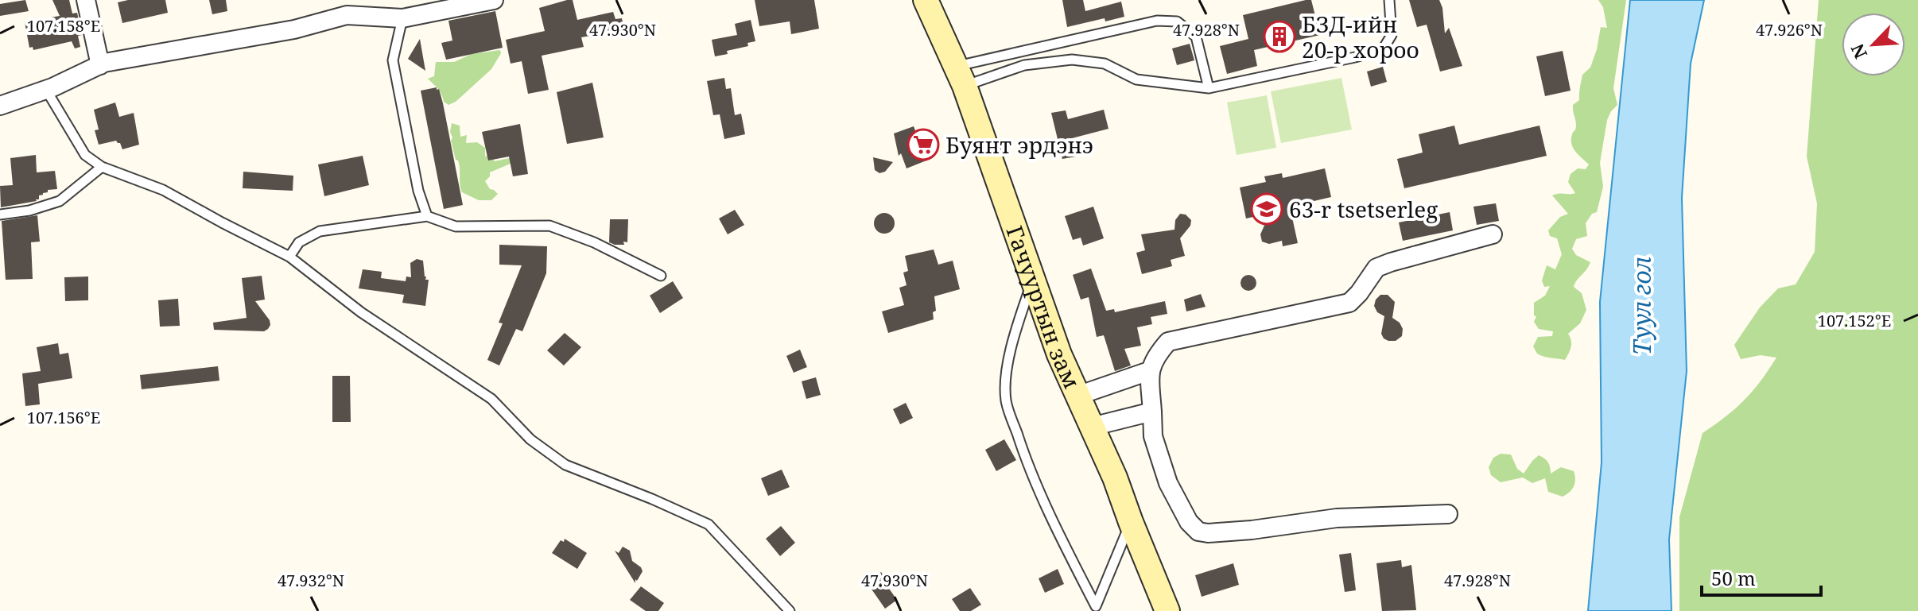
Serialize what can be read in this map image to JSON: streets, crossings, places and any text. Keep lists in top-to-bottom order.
{
  "streets": {
    "main road": ["Гачууртын зам"]
  },
  "water": ["Туул гол"],
  "places": {
    "building": ["БЗД-ийн 20-р хороо"],
    "supermarket": ["Буянт эрдэнэ"],
    "school or university": ["63-r tsetserleg"]
  },
  "scale_bar": "50 m",
  "north": "bottom left",
  "coordinates": [
    "107.158°E",
    "47.926°N",
    "47.930°N",
    "47.928°N",
    "107.152°E",
    "107.156°E",
    "47.932°N"
  ]
}
